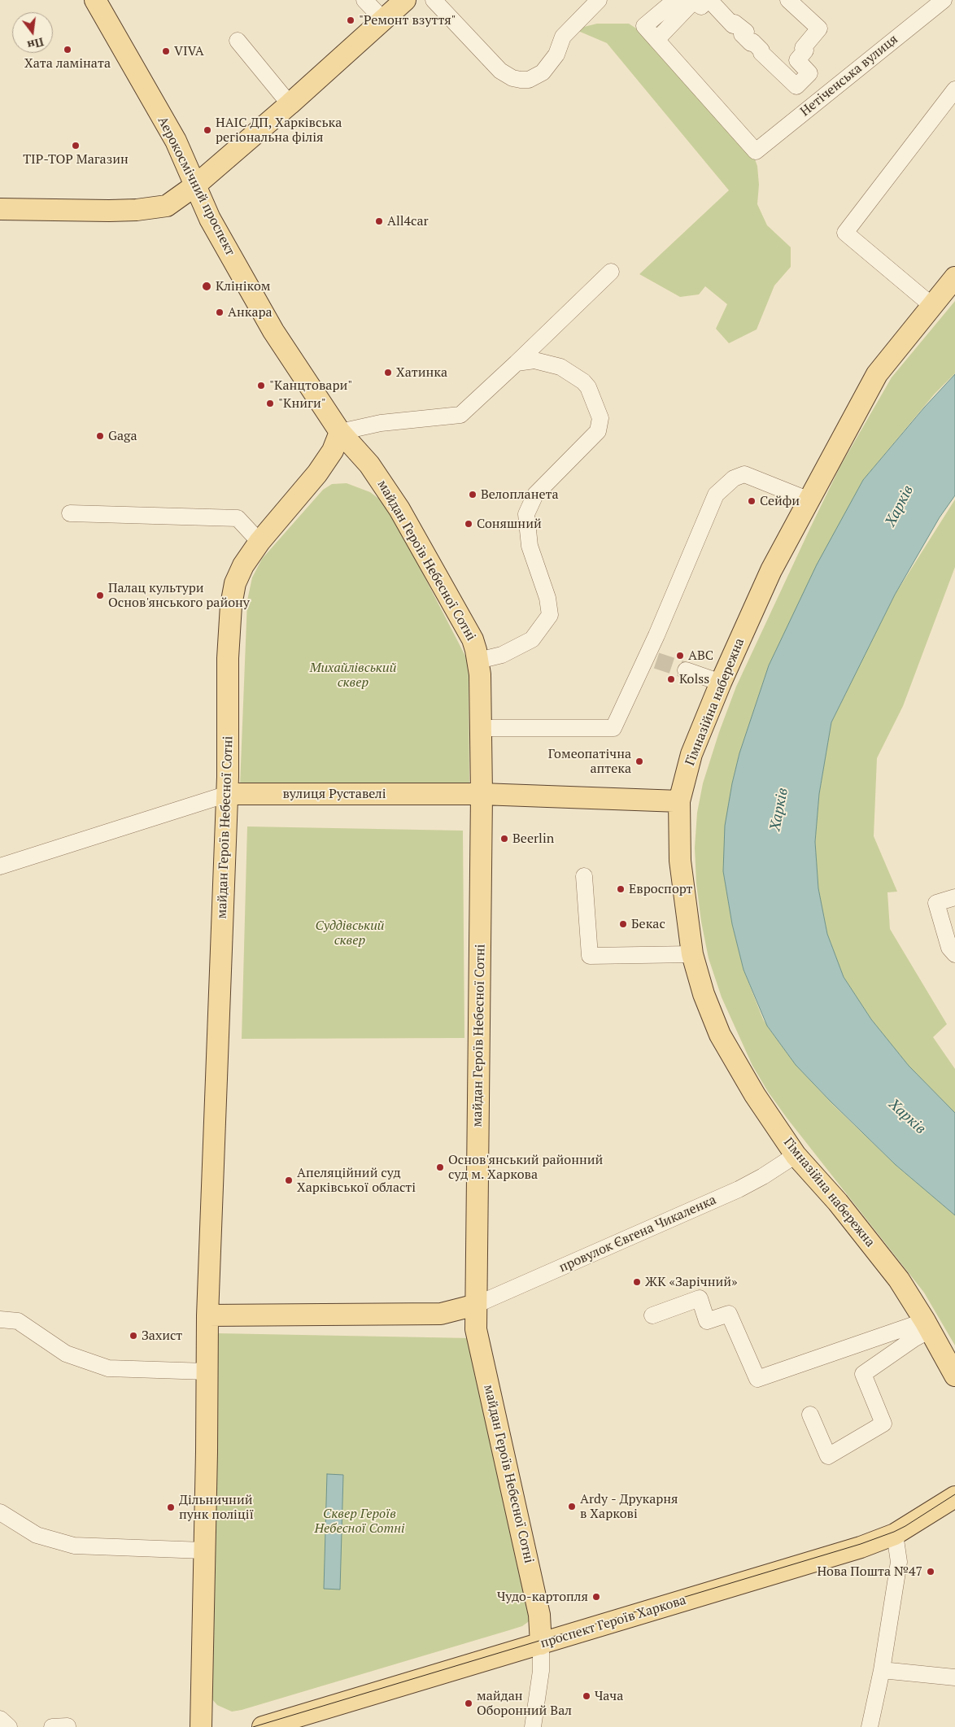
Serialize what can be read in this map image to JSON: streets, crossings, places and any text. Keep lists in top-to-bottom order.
{
  "streets": {
    "main road": [
      "Аерокосмічний проспект",
      "майдан Героїв Небесної Сотні",
      "Гімназійна набережна",
      "вулиця Руставелі",
      "проспект Героїв Харкова"
    ],
    "street": ["Нетіченська вулиця", "провулок Євгена Чикаленка"]
  },
  "crossings": [
    ["Аерокосмічний проспект", "майдан Героїв Небесної Сотні"],
    ["майдан Героїв Небесної Сотні", "вулиця Руставелі"],
    ["майдан Героїв Небесної Сотні", "провулок Євгена Чикаленка"],
    ["майдан Героїв Небесної Сотні", "проспект Героїв Харкова"],
    ["Гімназійна набережна", "вулиця Руставелі"],
    ["Гімназійна набережна", "провулок Євгена Чикаленка"]
  ],
  "water": ["Харків"],
  "parks": ["Михайлівський сквер", "Суддівський сквер", "Сквер Героїв Небесної Сотні"],
  "places": [
    "\"Ремонт взуття\"",
    "Хата ламіната",
    "VIVA",
    "НАІС ДП, Харківська регіональна філія",
    "TIP-TOP Магазин",
    "All4car",
    "Клініком",
    "Анкара",
    "Хатинка",
    "\"Канцтовари\"",
    "\"Книги\"",
    "Gaga",
    "Велопланета",
    "Сейфи",
    "Соняшний",
    "Палац культури Основ'янського району",
    "ABC",
    "Kolss",
    "Гомеопатічна аптека",
    "Beеrlin",
    "Евроспорт",
    "Бекас",
    "Основ'янський районний суд м. Харкова",
    "Апеляційний суд Харківської області",
    "ЖК «Зарічний»",
    "Захист",
    "Ardy - Друкарня в Харкові",
    "Дільничний пунк поліції",
    "Нова Пошта №47",
    "Чудо-картопля",
    "Чача",
    "майдан Оборонний Вал"
  ],
  "north": "bottom"
}
